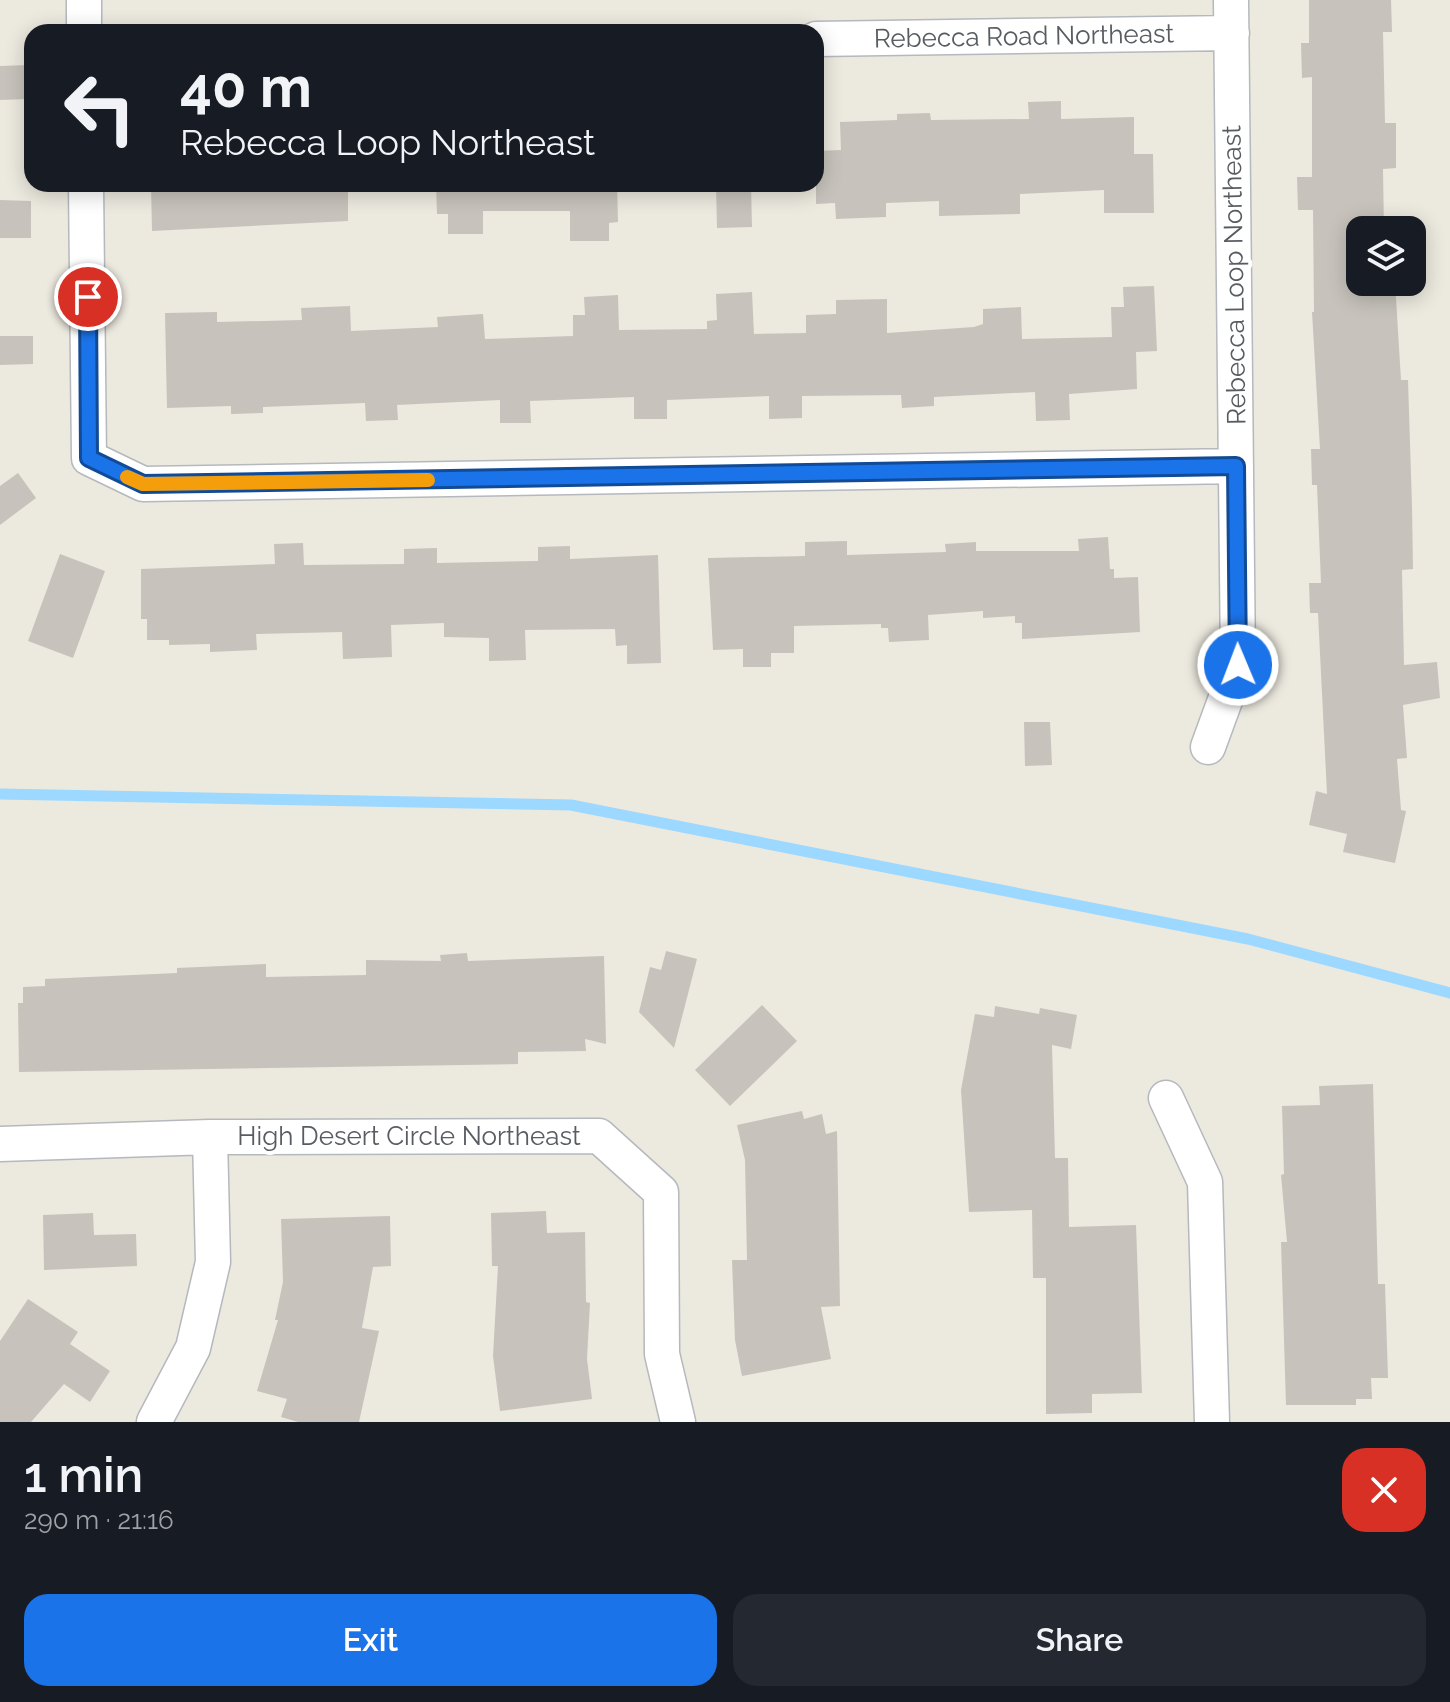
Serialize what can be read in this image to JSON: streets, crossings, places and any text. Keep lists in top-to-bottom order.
{
  "streets": {
    "street": ["Rebecca Road Northeast", "Rebecca Loop Northeast", "High Desert Circle Northeast"]
  },
  "crossings": [
    ["Rebecca Road Northeast", "Rebecca Loop Northeast"]
  ],
  "page": {
    "turn": ["40 m", "Rebecca Loop Northeast"],
    "heading": ["1 min", "290 m · 21:16"],
    "buttons": ["Exit", "Share"]
  }
}
